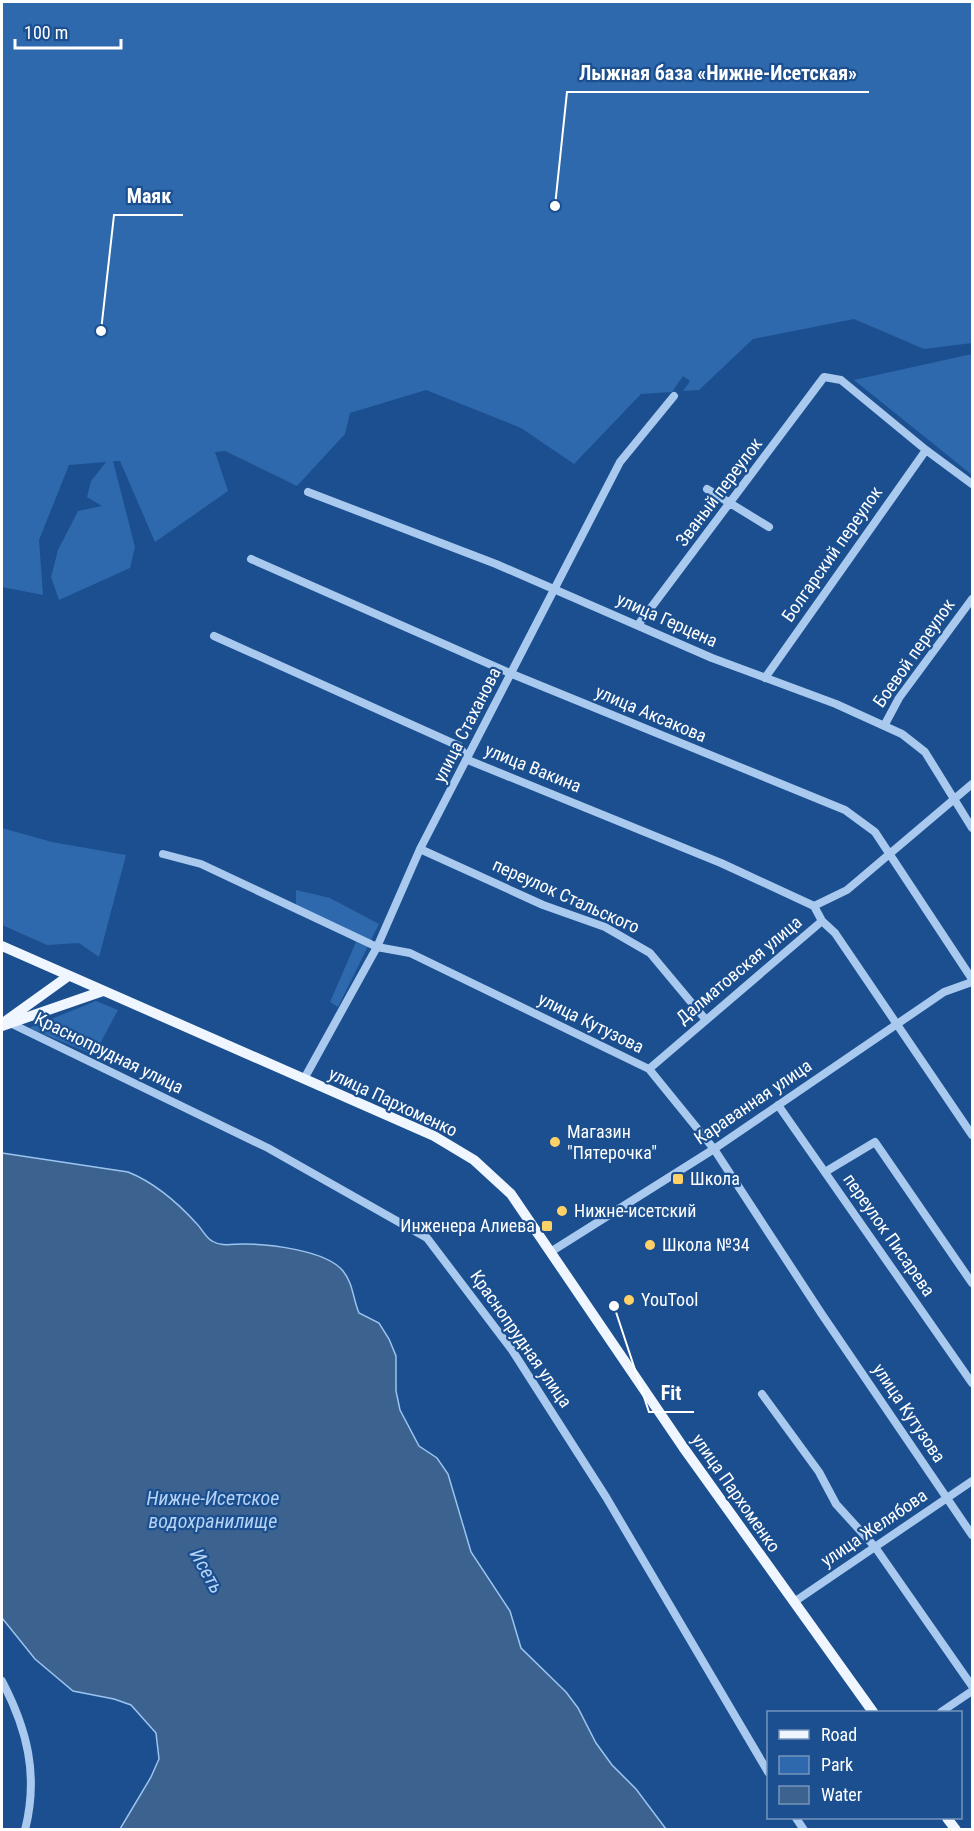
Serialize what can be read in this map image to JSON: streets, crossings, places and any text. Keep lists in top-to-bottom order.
{
  "streets": {
    "main road": ["улица Пархоменко"],
    "street": [
      "Званый переулок",
      "Болгарский переулок",
      "улица Герцена",
      "Боевой переулок",
      "улица Аксакова",
      "улица Стаханова",
      "улица Вакина",
      "переулок Стальского",
      "Далматовская улица",
      "улица Кутузова",
      "Краснопрудная улица",
      "Караванная улица",
      "переулок Писарева",
      "улица Желябова"
    ]
  },
  "crossings": [
    ["Званый переулок", "Болгарский переулок"],
    ["Званый переулок", "улица Герцена"],
    ["Болгарский переулок", "улица Герцена"],
    ["улица Герцена", "Боевой переулок"],
    ["улица Герцена", "улица Стаханова"],
    ["улица Герцена", "Далматовская улица"],
    ["улица Аксакова", "улица Стаханова"],
    ["улица Аксакова", "Далматовская улица"],
    ["улица Аксакова", "Караванная улица"],
    ["улица Стаханова", "улица Вакина"],
    ["улица Стаханова", "переулок Стальского"],
    ["улица Стаханова", "улица Кутузова"],
    ["улица Стаханова", "улица Пархоменко"],
    ["улица Вакина", "Далматовская улица"],
    ["переулок Стальского", "Далматовская улица"],
    ["Далматовская улица", "улица Кутузова"],
    ["улица Кутузова", "Караванная улица"],
    ["улица Кутузова", "улица Желябова"],
    ["улица Пархоменко", "Караванная улица"],
    ["улица Пархоменко", "улица Желябова"],
    ["Караванная улица", "переулок Писарева"]
  ],
  "water": ["Нижне-Исетское водохранилище", "Исеть"],
  "places": {
    "other": [
      "Лыжная база «Нижне-Исетская»",
      "Маяк",
      "Магазин \"Пятерочка\"",
      "Нижне-исетский",
      "Школа №34",
      "YouTool",
      "Fit"
    ],
    "transit": ["Школа", "Инженера Алиева"]
  },
  "legend": ["Road", "Park", "Water"],
  "scale_bar": "100 m"
}
